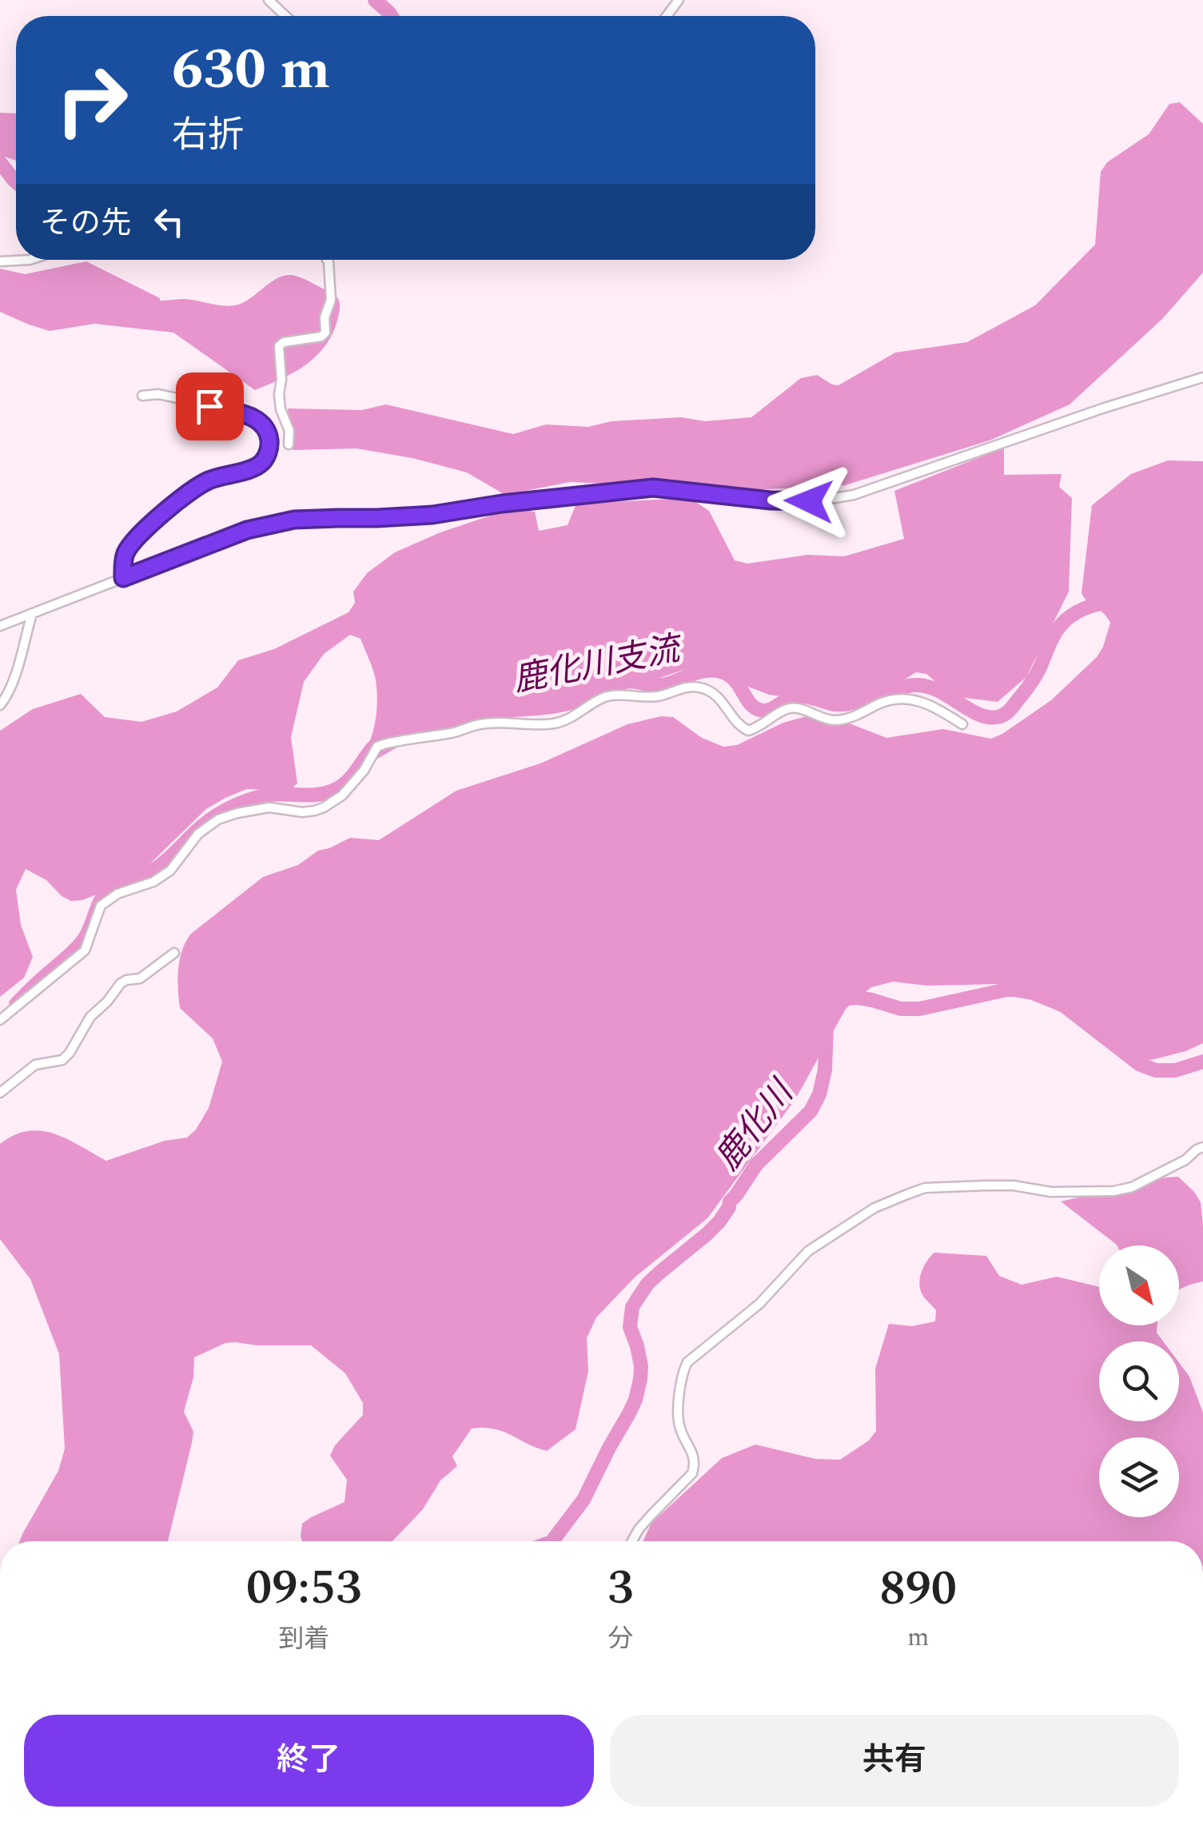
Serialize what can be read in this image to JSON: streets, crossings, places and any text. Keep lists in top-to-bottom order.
{
  "water": ["鹿化川支流", "鹿化川"],
  "north": "bottom right",
  "page": {
    "turn": ["630 m", "右折"],
    "then": "その先",
    "eta": [
      "09:53",
      "到着",
      "3",
      "分",
      "890",
      "m"
    ],
    "buttons": ["終了", "共有"]
  }
}
